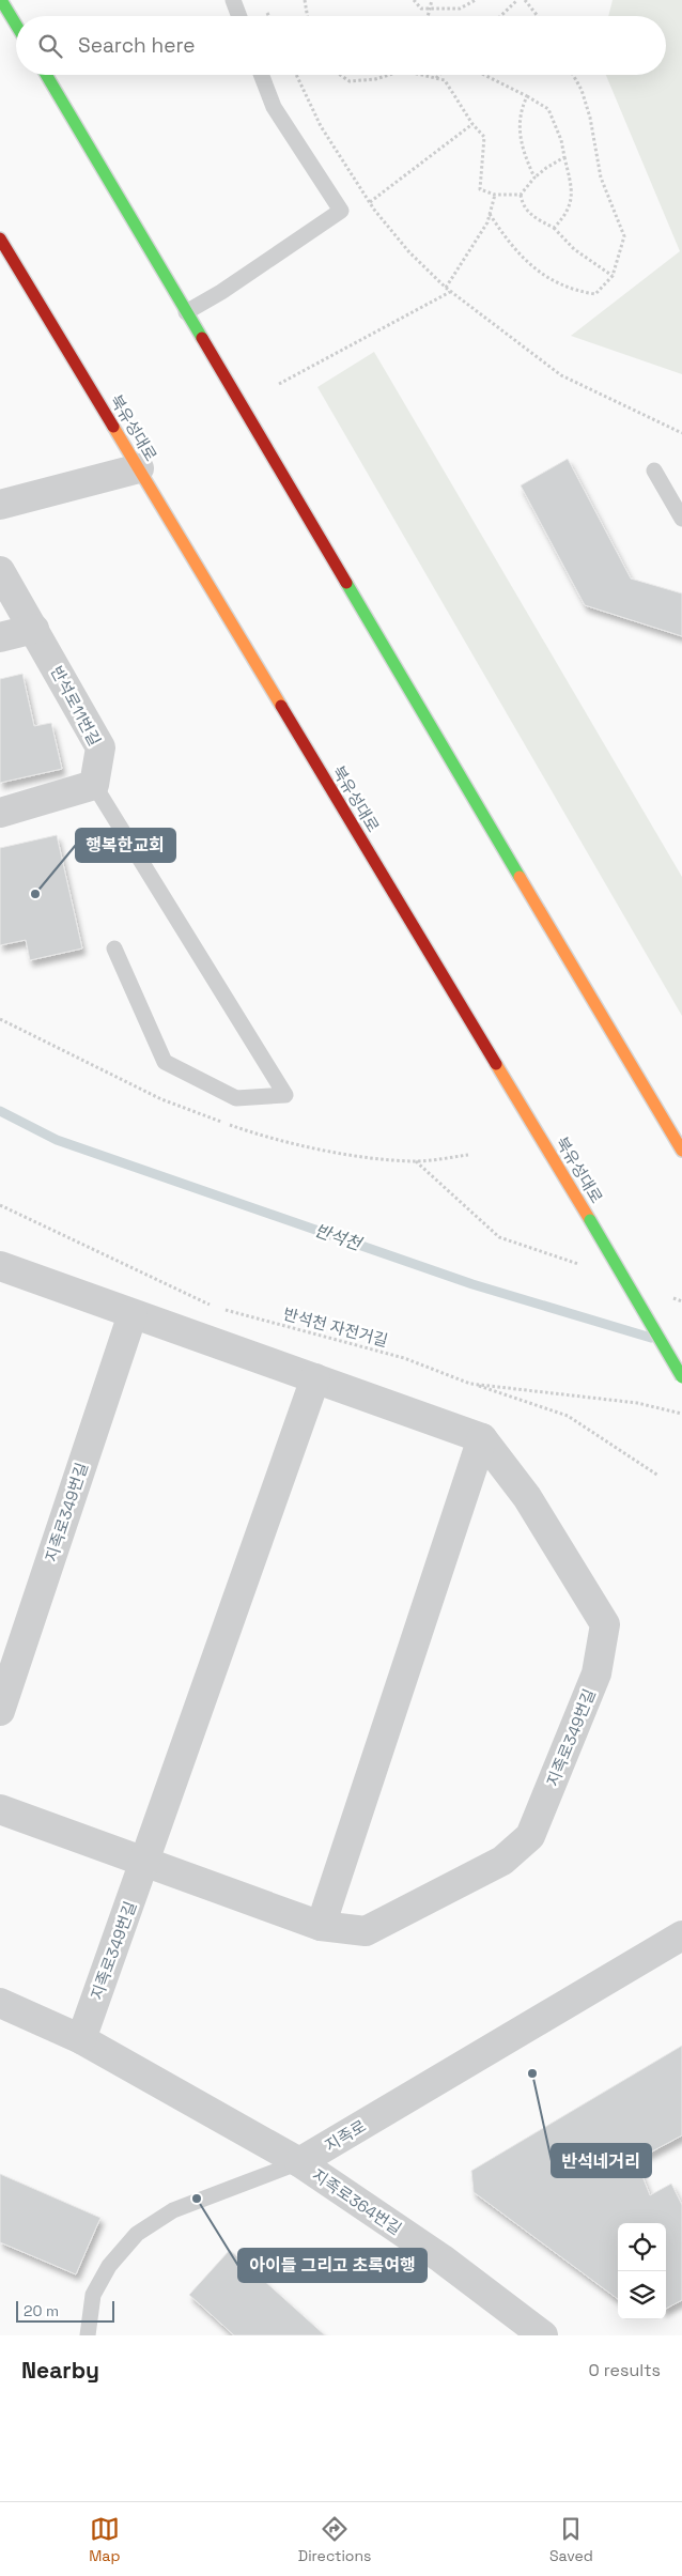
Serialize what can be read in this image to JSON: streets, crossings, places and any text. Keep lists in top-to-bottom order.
{
  "streets": {
    "main road": ["북유성대로"],
    "street": [
      "반석로11번길",
      "지족로349번길",
      "지족로",
      "지족로364번길"
    ],
    "path": ["반석천 자전거길"]
  },
  "crossings": [
    ["지족로", "지족로364번길"]
  ],
  "water": ["반석천"],
  "places": ["행복한교회", "반석네거리", "아이들 그리고 초록여행"],
  "scale_bar": "20 m",
  "page": {
    "search": "Search here",
    "scale": "20 m",
    "heading": ["Nearby", "0 results"],
    "nav": ["Map", "Directions", "Saved"]
  }
}
